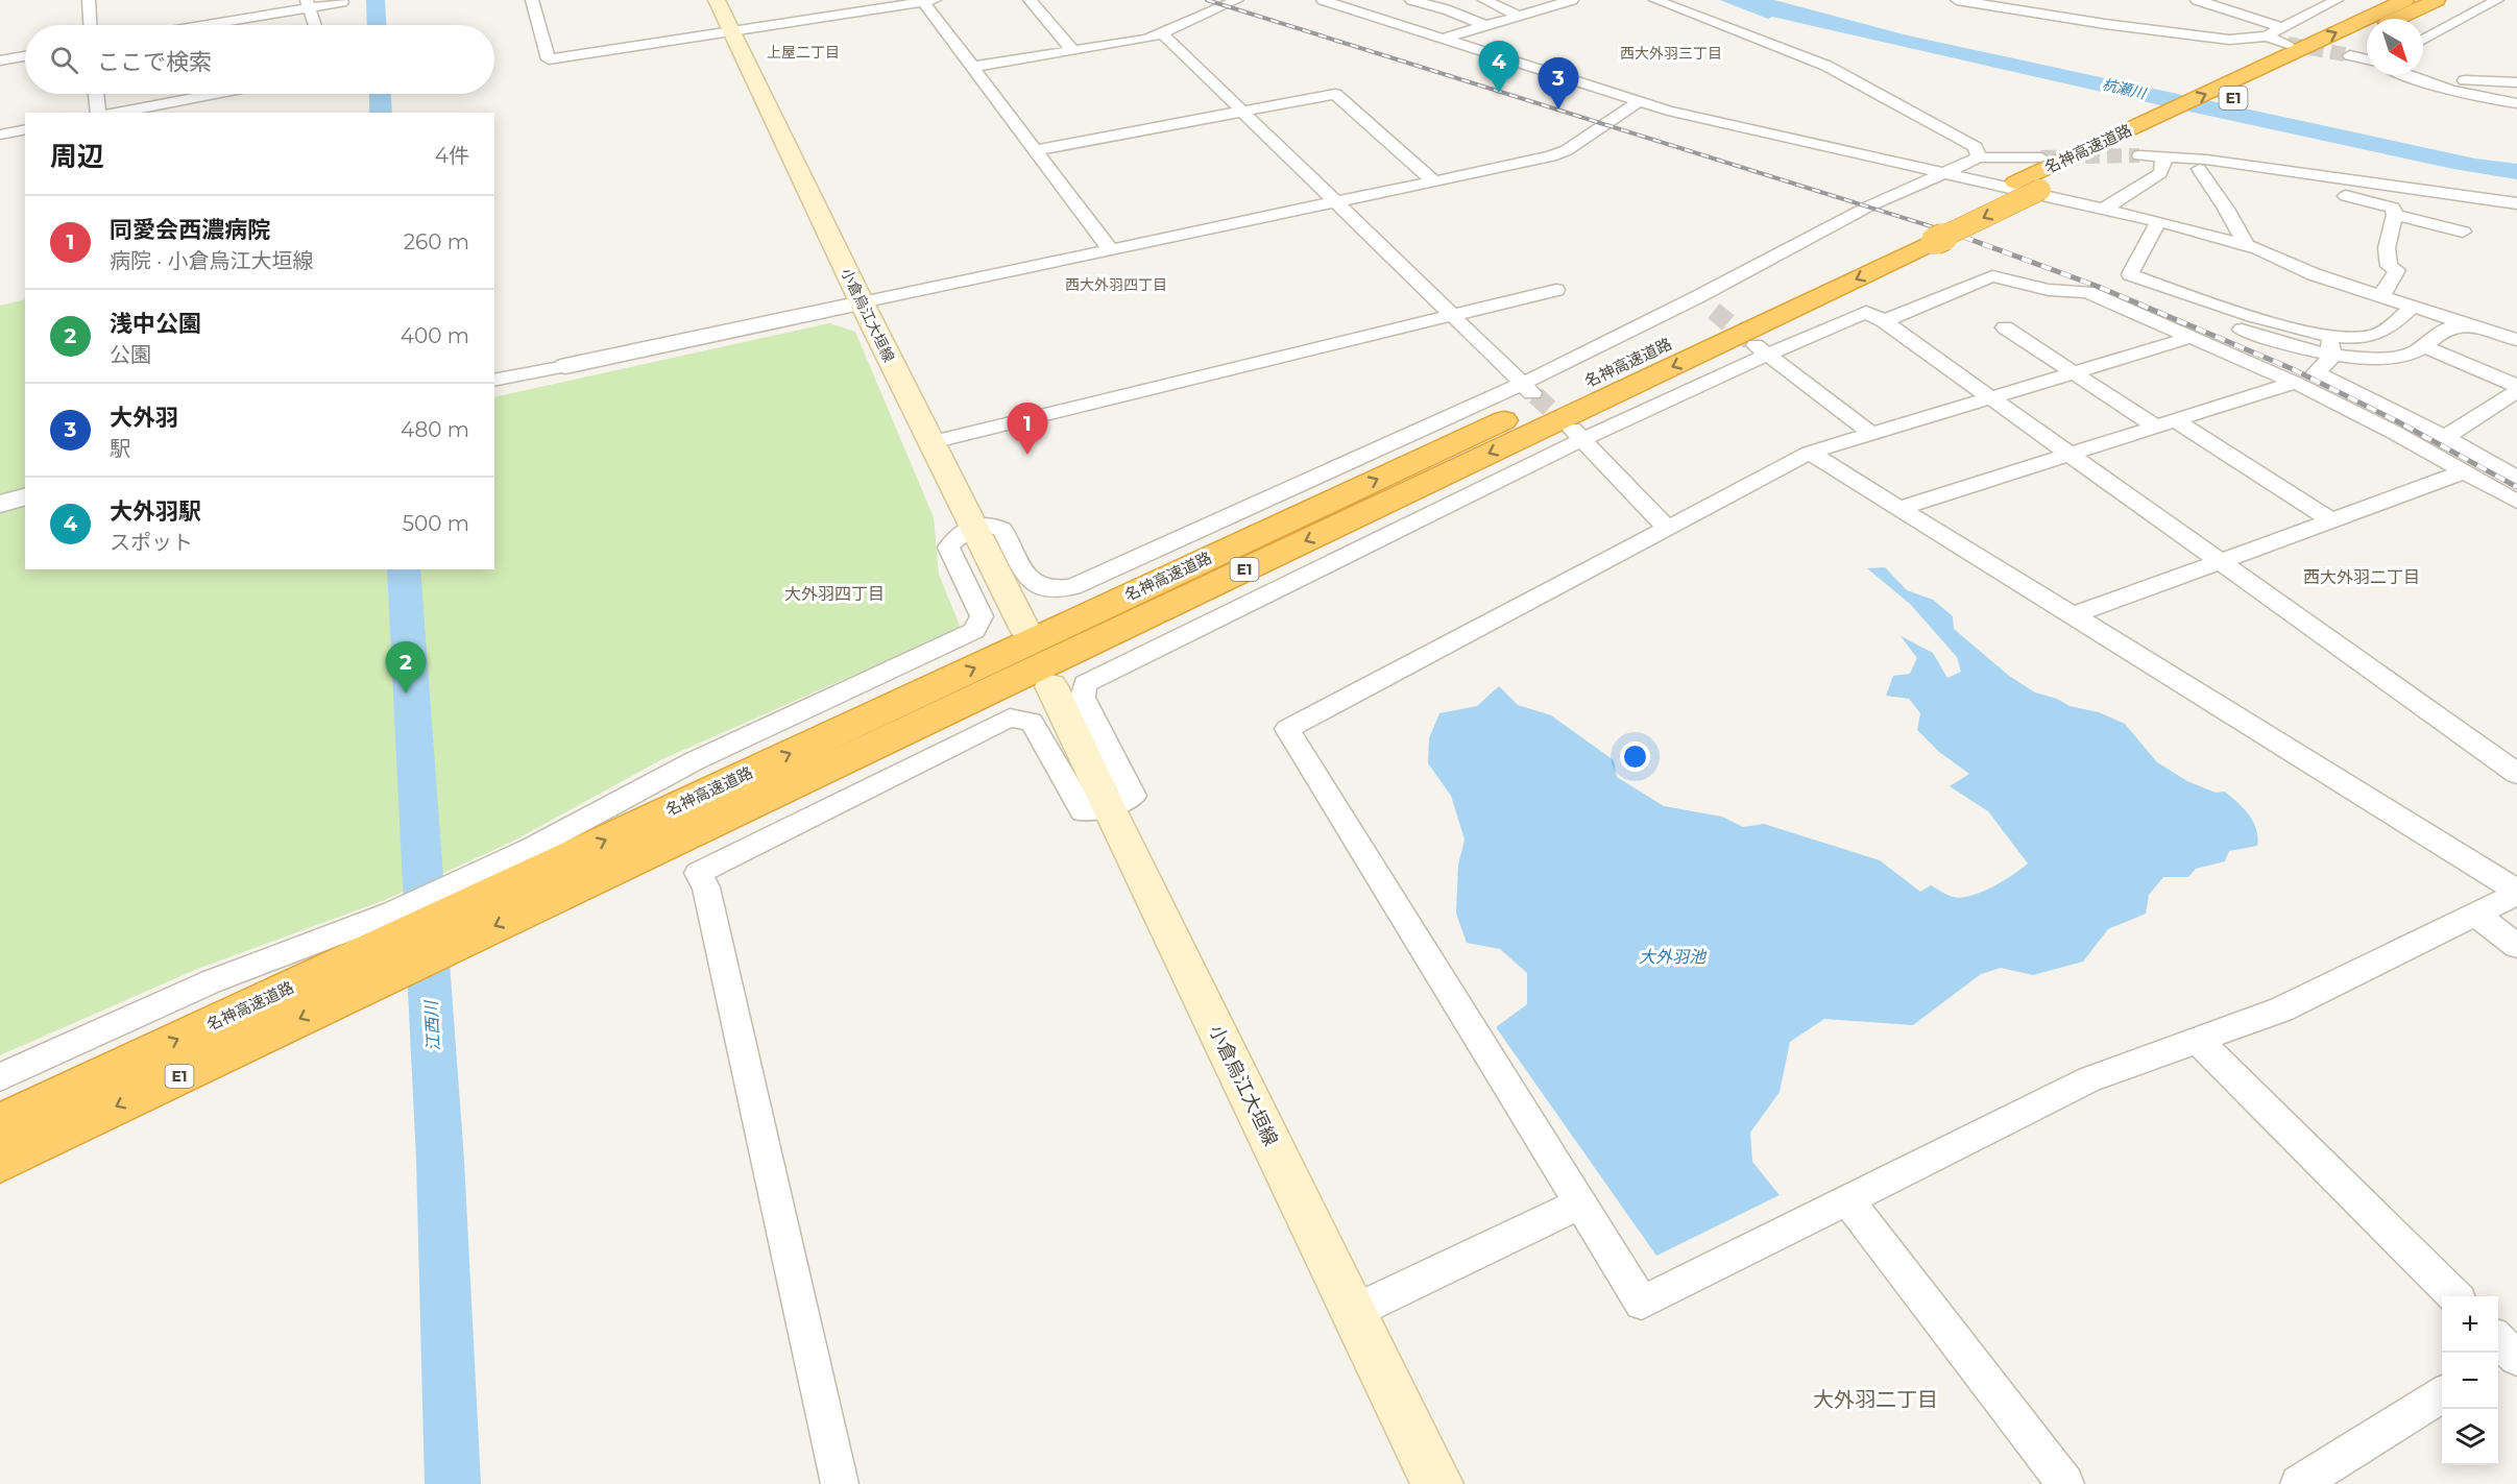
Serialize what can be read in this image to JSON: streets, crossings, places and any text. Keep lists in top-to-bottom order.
{
  "streets": {
    "highway": ["E1", "名神高速道路"],
    "main road": ["小倉烏江大垣線"]
  },
  "districts": [
    "上屋二丁目",
    "西大外羽三丁目",
    "西大外羽四丁目",
    "西大外羽二丁目",
    "大外羽四丁目",
    "大外羽二丁目"
  ],
  "water": ["杭瀬川", "大外羽池", "江西川"],
  "north": "bottom right",
  "page": {
    "search": "ここで検索",
    "pins": [
      "4",
      "3",
      "1",
      "2"
    ],
    "heading": ["周辺", "4件"],
    "list": [
      {
        "mark": "1",
        "name": "同愛会西濃病院",
        "note": "病院 · 小倉烏江大垣線",
        "value": "260 m"
      },
      {
        "mark": "2",
        "name": "浅中公園",
        "note": "公園",
        "value": "400 m"
      },
      {
        "mark": "3",
        "name": "大外羽",
        "note": "駅",
        "value": "480 m"
      },
      {
        "mark": "4",
        "name": "大外羽駅",
        "note": "スポット",
        "value": "500 m"
      }
    ],
    "map_buttons": ["+", "−"]
  }
}
